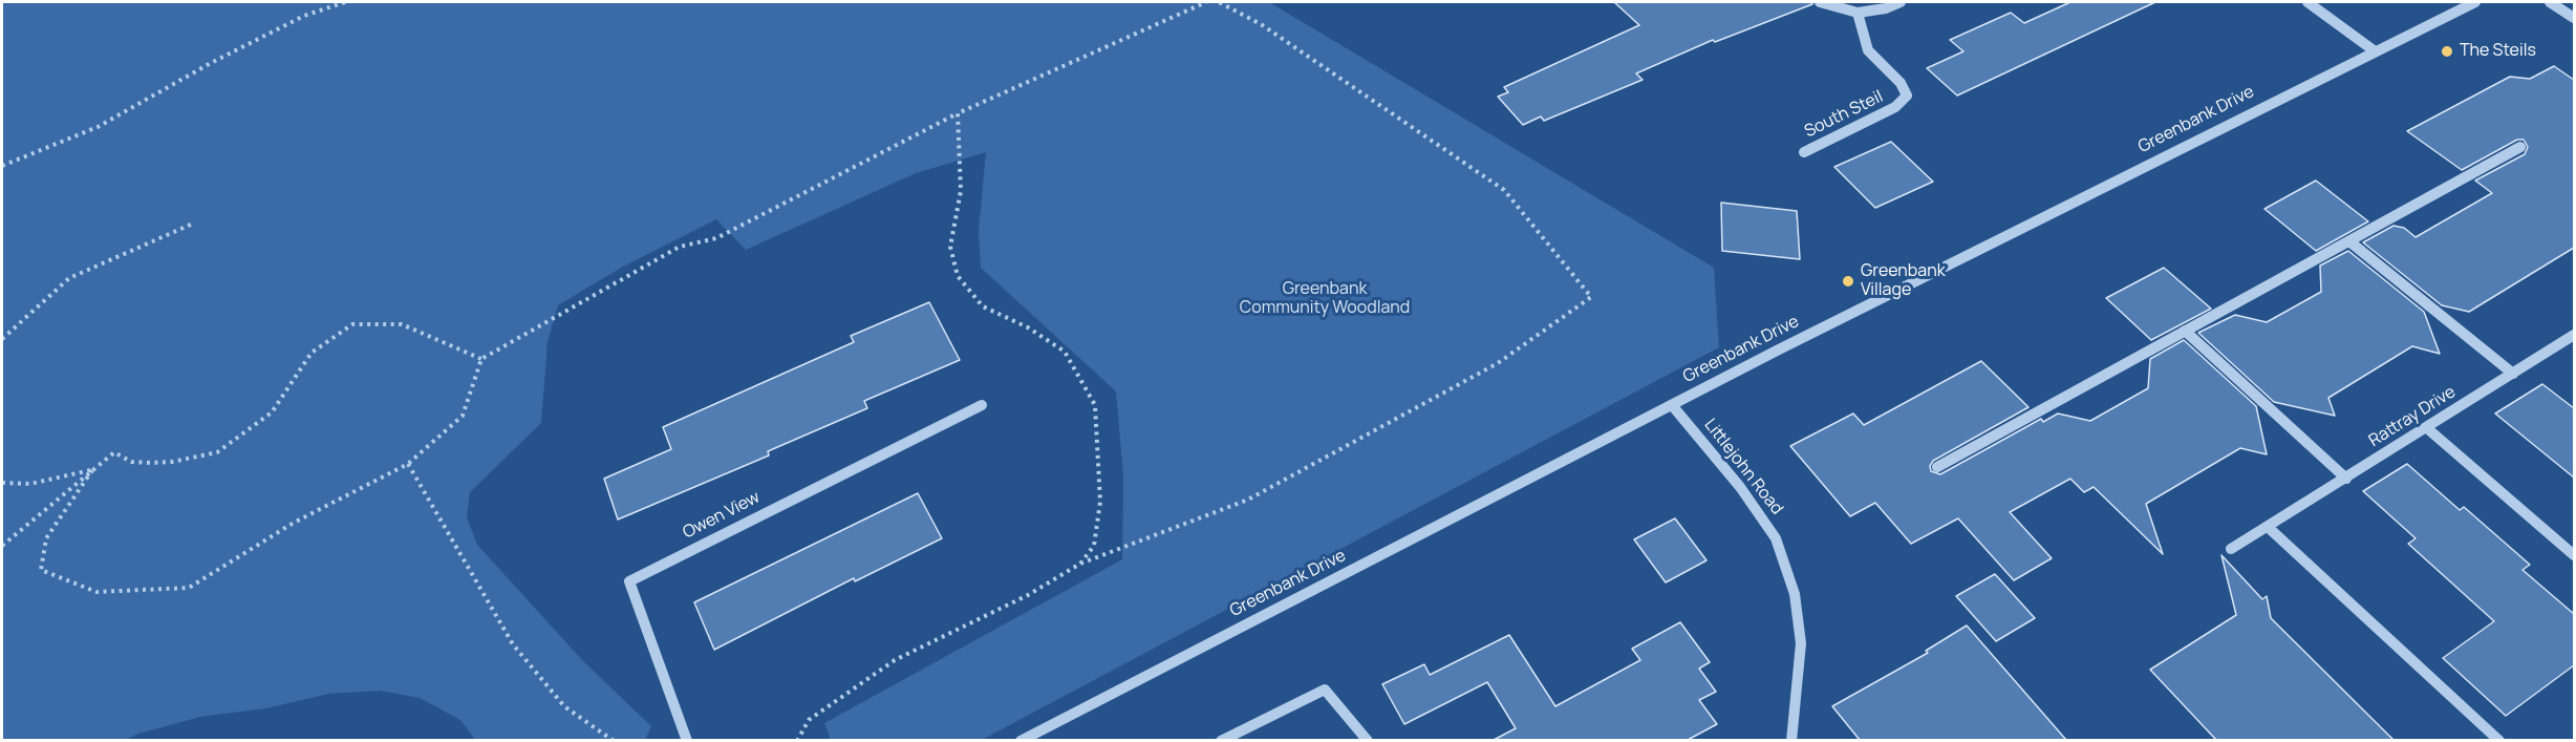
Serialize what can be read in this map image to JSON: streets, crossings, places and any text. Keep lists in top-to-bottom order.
{
  "streets": {
    "street": [
      "South Steil",
      "Greenbank Drive",
      "Rattray Drive",
      "Littlejohn Road",
      "Owen View"
    ]
  },
  "crossings": [
    ["Greenbank Drive", "Littlejohn Road"]
  ],
  "parks": ["Greenbank Community Woodland"],
  "places": ["The Steils", "Greenbank Village"]
}
